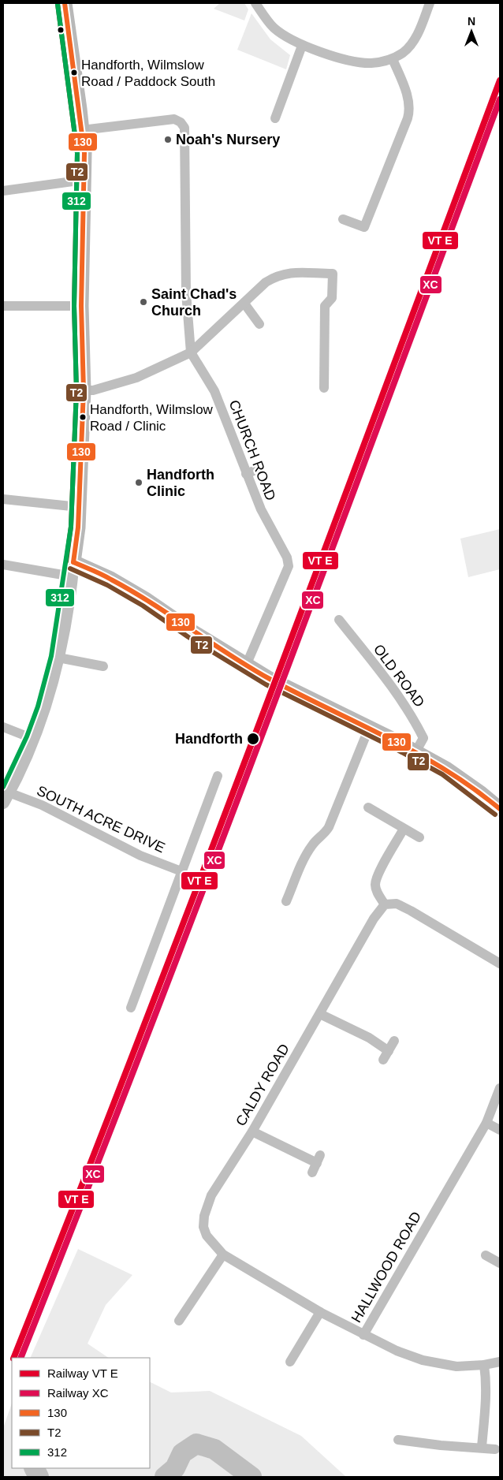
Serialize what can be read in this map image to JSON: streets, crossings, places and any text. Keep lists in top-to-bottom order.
{
  "streets": {
    "street": [
      "CHURCH ROAD",
      "OLD ROAD",
      "SOUTH ACRE DRIVE",
      "CALDY ROAD",
      "HALLWOOD ROAD"
    ]
  },
  "crossings": [
    ["CALDY ROAD", "HALLWOOD ROAD"]
  ],
  "places": [
    "Handforth, Wilmslow Road / Paddock South",
    "Noah's Nursery",
    "Saint Chad's Church",
    "Handforth, Wilmslow Road / Clinic",
    "Handforth Clinic",
    "Handforth"
  ],
  "lines": [
    "transit line 130",
    "transit line T2",
    "transit line 312",
    "rail line XC"
  ],
  "legend": [
    "Railway VT E",
    "Railway XC",
    "130",
    "T2",
    "312"
  ],
  "north": "top"
}
